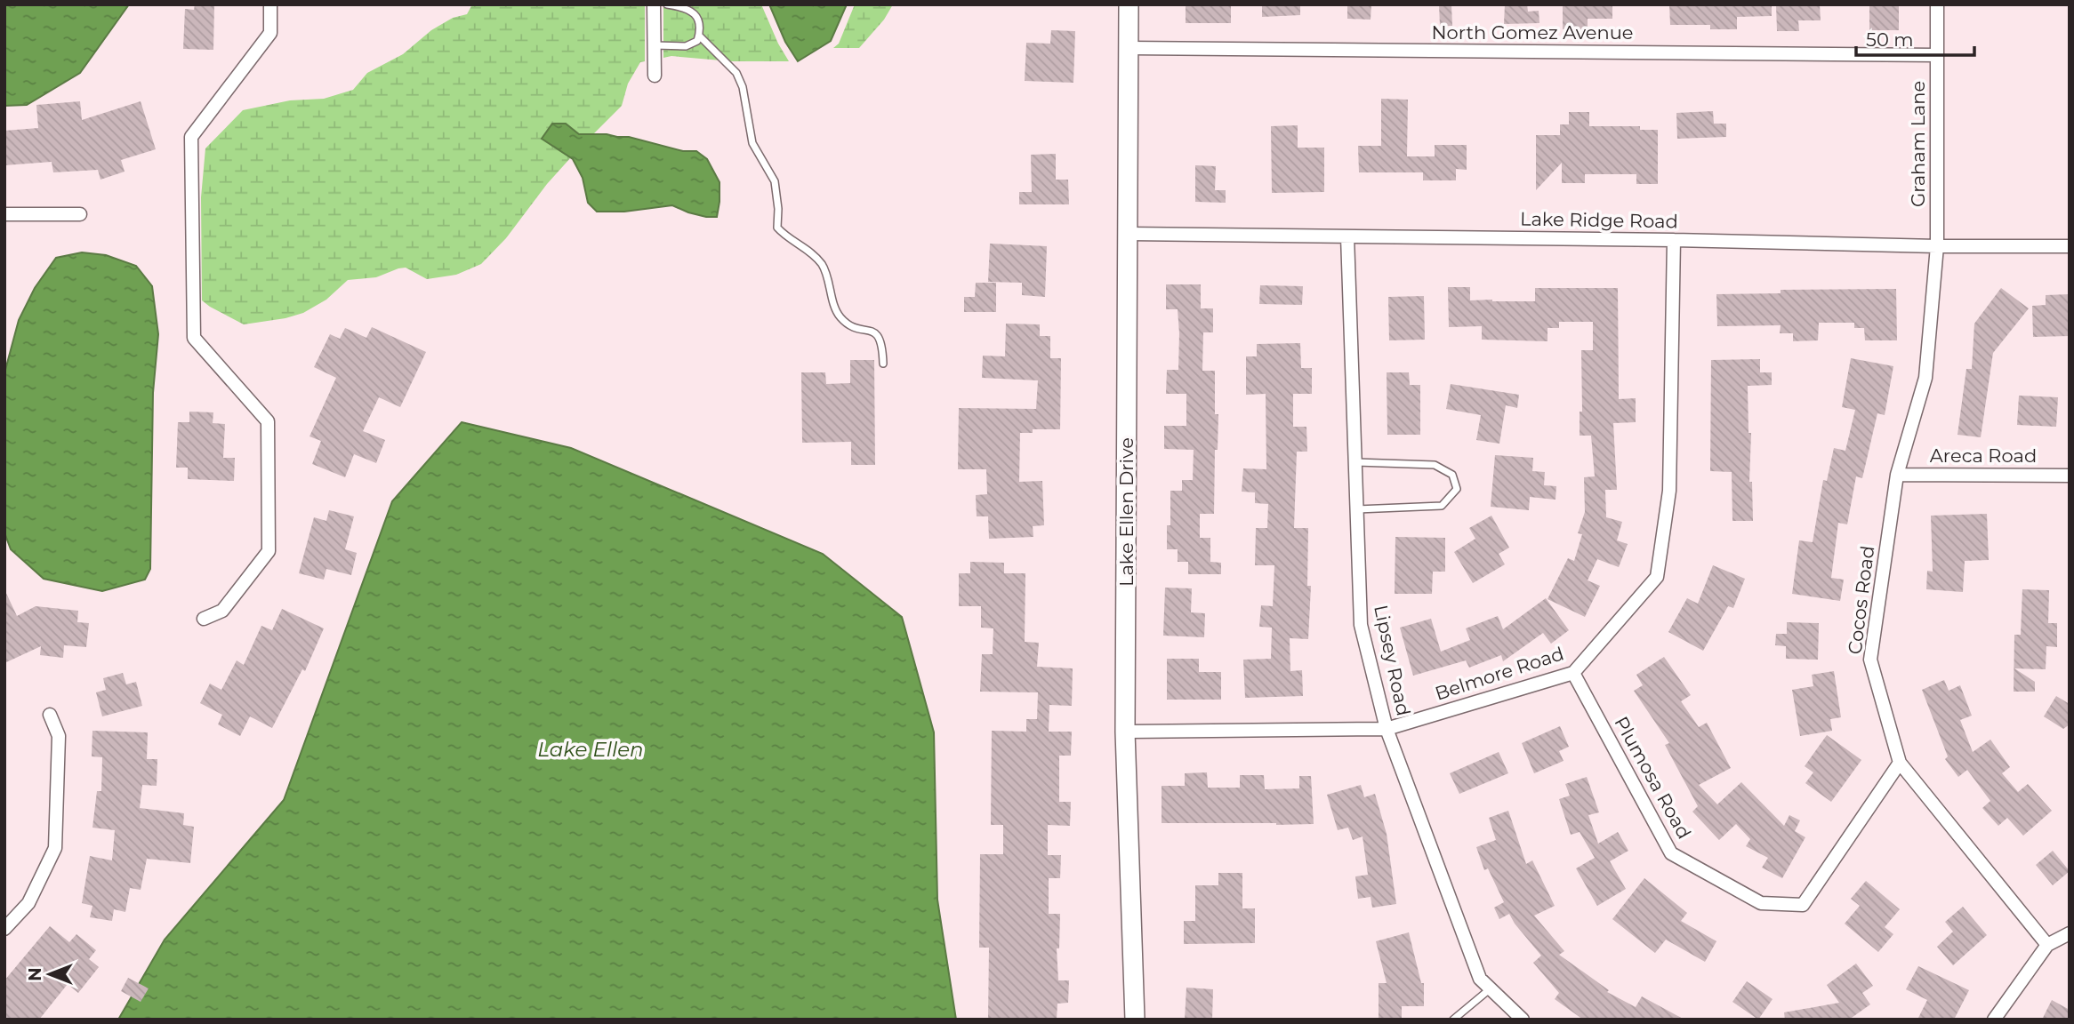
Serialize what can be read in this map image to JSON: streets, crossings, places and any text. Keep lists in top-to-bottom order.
{
  "streets": {
    "street": [
      "North Gomez Avenue",
      "Graham Lane",
      "Lake Ridge Road",
      "Areca Road",
      "Lake Ellen Drive",
      "Cocos Road",
      "Lipsey Road",
      "Belmore Road",
      "Plumosa Road"
    ]
  },
  "crossings": [
    ["North Gomez Avenue", "Graham Lane"],
    ["North Gomez Avenue", "Lake Ellen Drive"],
    ["Graham Lane", "Lake Ridge Road"],
    ["Graham Lane", "Cocos Road"],
    ["Lake Ridge Road", "Lake Ellen Drive"],
    ["Lake Ridge Road", "Cocos Road"],
    ["Lake Ridge Road", "Lipsey Road"],
    ["Lake Ridge Road", "Belmore Road"],
    ["Areca Road", "Cocos Road"],
    ["Lake Ellen Drive", "Belmore Road"],
    ["Cocos Road", "Plumosa Road"],
    ["Lipsey Road", "Belmore Road"],
    ["Belmore Road", "Plumosa Road"]
  ],
  "water": ["Lake Ellen"],
  "scale_bar": "50 m",
  "north": "left"
}
